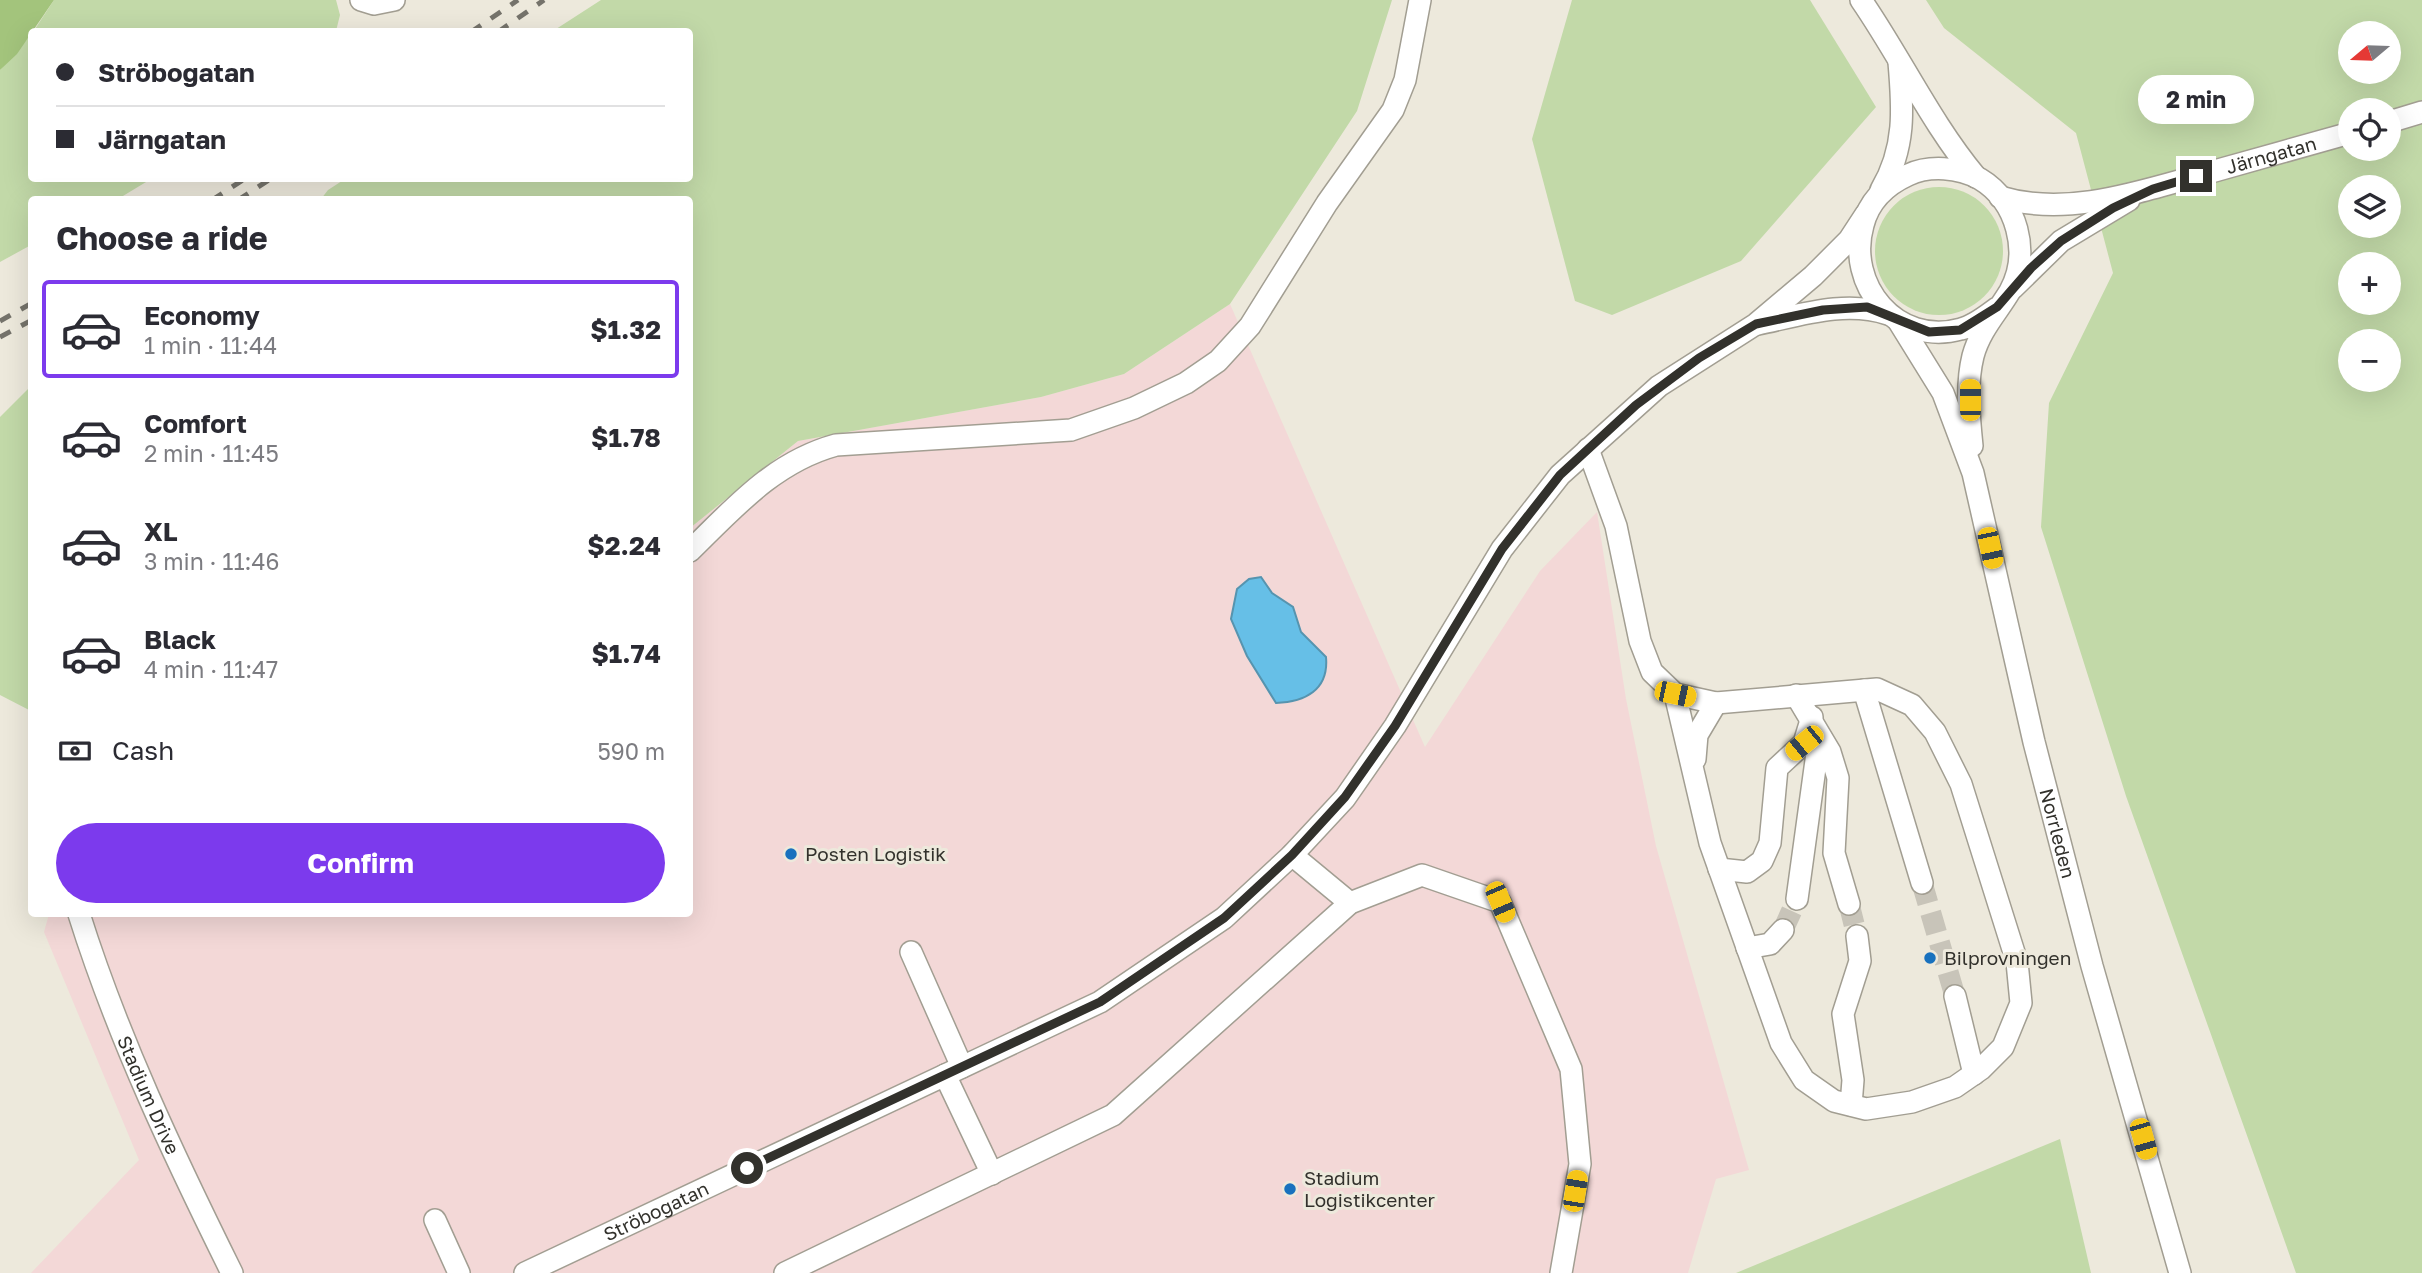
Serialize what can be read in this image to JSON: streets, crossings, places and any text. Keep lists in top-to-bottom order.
{
  "streets": {
    "street": [
      "Järngatan",
      "Norrleden",
      "Stadium Drive",
      "Ströbogatan"
    ]
  },
  "crossings": [
    ["Järngatan", "Ströbogatan"]
  ],
  "places": ["Posten Logistik", "Bilprovningen", "Stadium Logistikcenter"],
  "north": "left",
  "page": {
    "map_buttons": ["+", "−"],
    "banner": ["Ströbogatan", "Järngatan"],
    "bubble": "2 min",
    "heading": "Choose a ride",
    "list": [
      {
        "name": "Economy",
        "note": "1 min · 11:44",
        "value": "$1.32"
      },
      {
        "name": "Comfort",
        "note": "2 min · 11:45",
        "value": "$1.78"
      },
      {
        "name": "XL",
        "note": "3 min · 11:46",
        "value": "$2.24"
      },
      {
        "name": "Black",
        "note": "4 min · 11:47",
        "value": "$1.74"
      }
    ],
    "pay": ["Cash", "590 m"],
    "buttons": "Confirm"
  }
}
